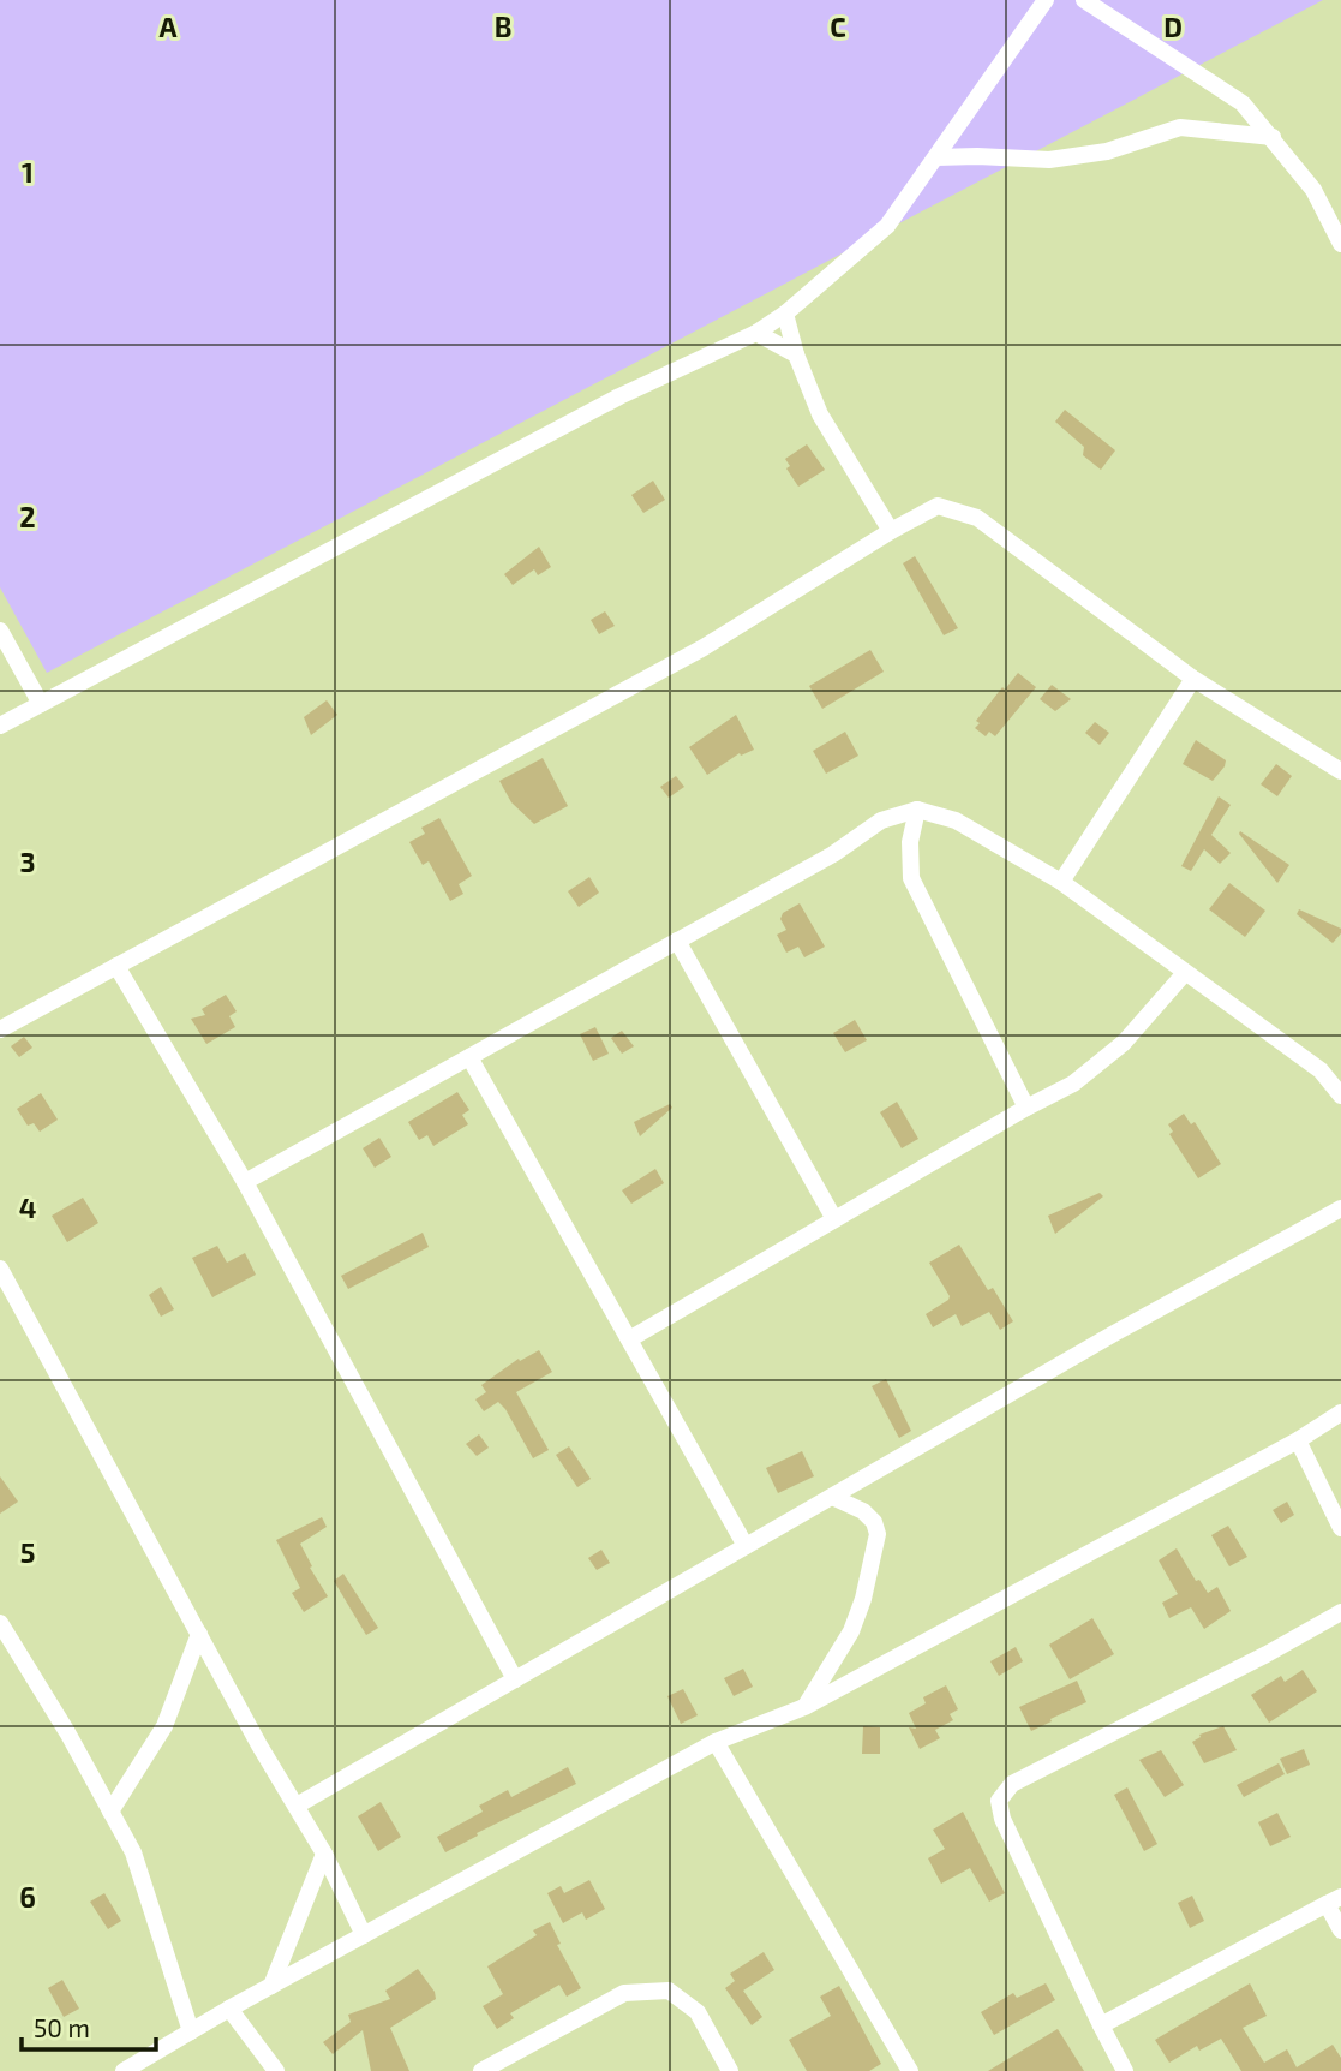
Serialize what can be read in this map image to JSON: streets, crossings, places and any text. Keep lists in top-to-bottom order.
{
  "scale_bar": "50 m",
  "grid": {
    "columns": [
      "A",
      "B",
      "C",
      "D"
    ],
    "rows": [
      "1",
      "2",
      "3",
      "4",
      "5",
      "6"
    ]
  }
}
